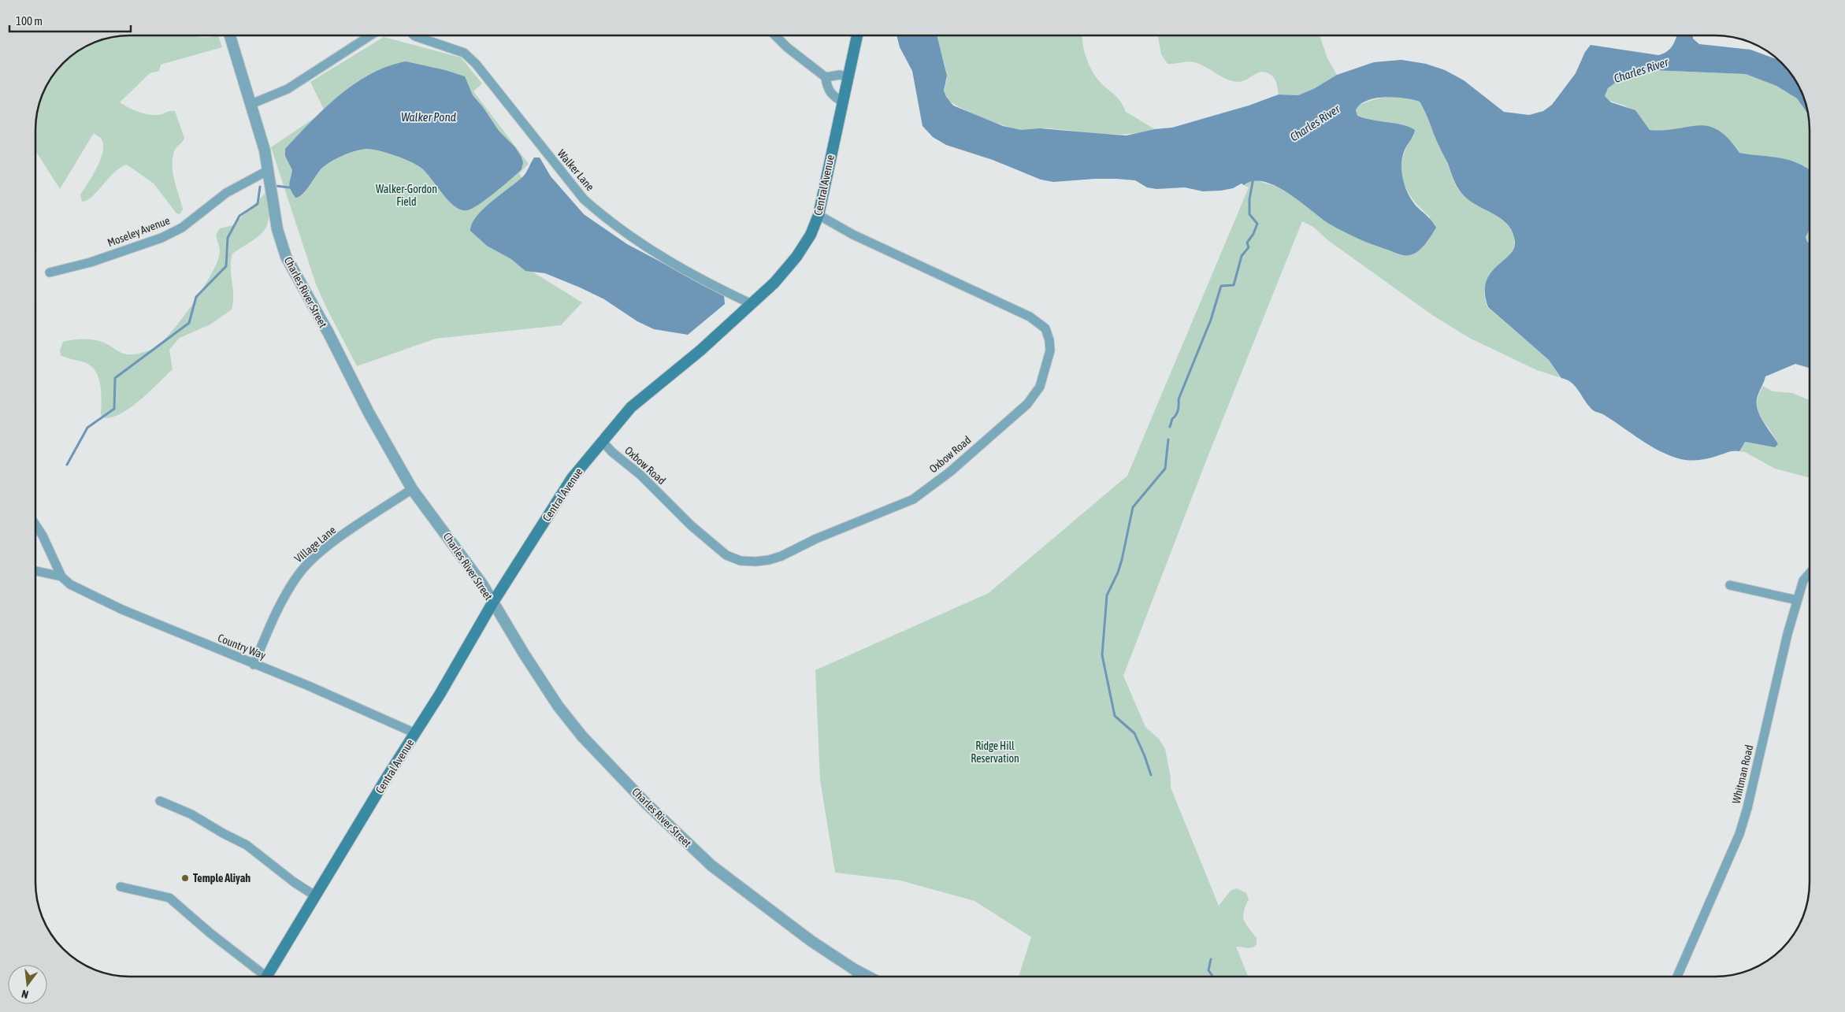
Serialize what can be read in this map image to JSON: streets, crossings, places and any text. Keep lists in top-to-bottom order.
{
  "streets": {
    "main road": ["Central Avenue"],
    "street": [
      "Walker Lane",
      "Moseley Avenue",
      "Charles River Street",
      "Oxbow Road",
      "Village Lane",
      "Country Way",
      "Whitman Road"
    ]
  },
  "crossings": [
    ["Walker Lane", "Central Avenue"],
    ["Central Avenue", "Charles River Street"],
    ["Central Avenue", "Oxbow Road"],
    ["Central Avenue", "Country Way"],
    ["Moseley Avenue", "Charles River Street"],
    ["Charles River Street", "Village Lane"],
    ["Village Lane", "Country Way"]
  ],
  "water": ["Charles River", "Walker Pond"],
  "parks": ["Walker-Gordon Field", "Ridge Hill Reservation"],
  "places": ["Temple Aliyah"],
  "scale_bar": "100 m",
  "north": "bottom"
}
